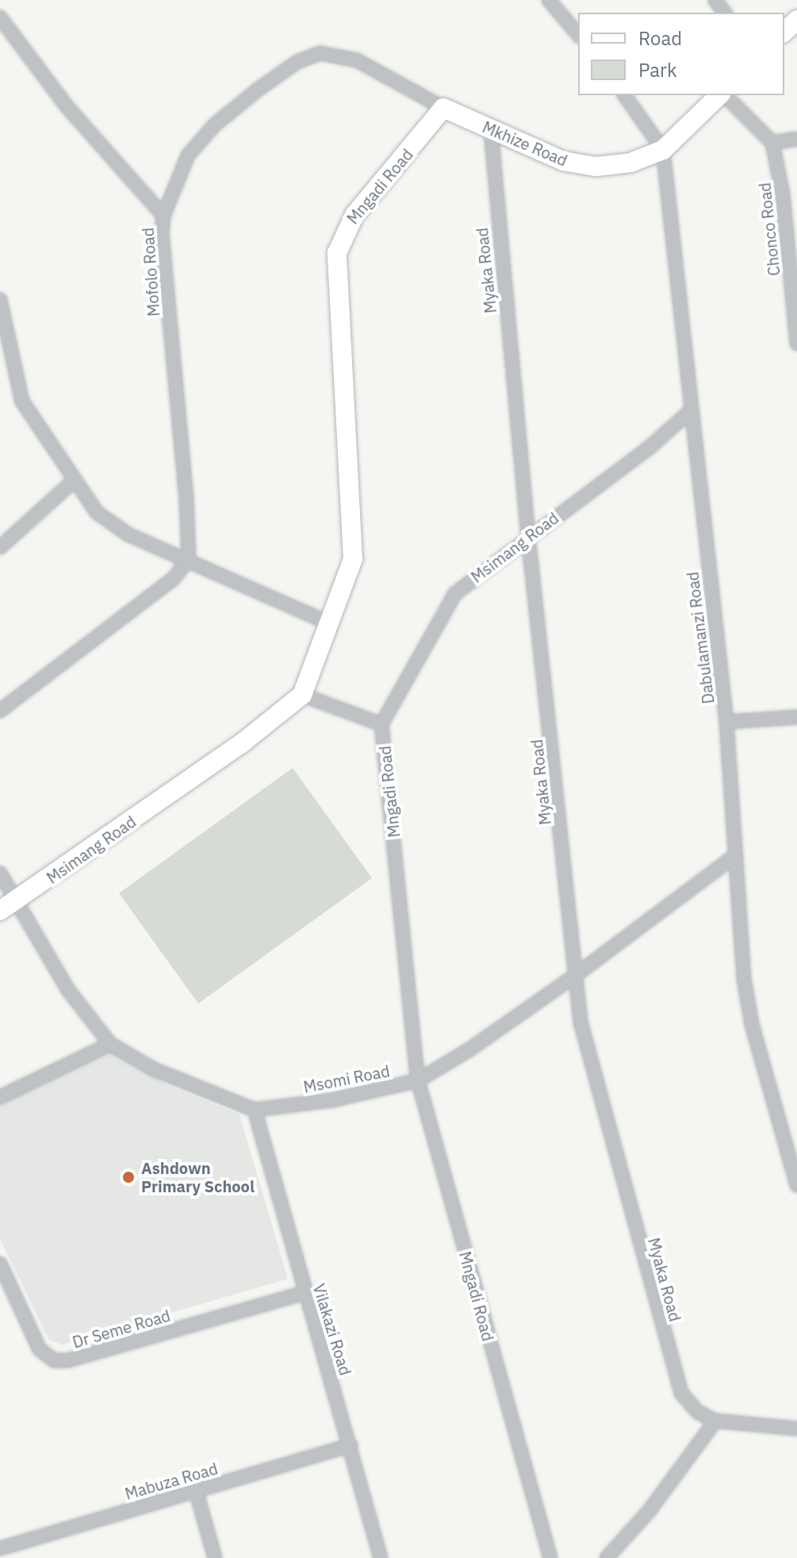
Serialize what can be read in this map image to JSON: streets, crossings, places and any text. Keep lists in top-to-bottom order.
{
  "streets": {
    "street": [
      "Mkhize Road",
      "Mngadi Road",
      "Chonco Road",
      "Myaka Road",
      "Mofolo Road",
      "Msimang Road",
      "Dabulamanzi Road",
      "Msomi Road",
      "Dr Seme Road",
      "Vilakazi Road",
      "Mabuza Road"
    ]
  },
  "crossings": [
    ["Mkhize Road", "Mngadi Road"],
    ["Mkhize Road", "Myaka Road"],
    ["Mkhize Road", "Mofolo Road"],
    ["Mkhize Road", "Dabulamanzi Road"],
    ["Mngadi Road", "Msimang Road"],
    ["Mngadi Road", "Msomi Road"],
    ["Myaka Road", "Msimang Road"],
    ["Myaka Road", "Msomi Road"],
    ["Msimang Road", "Dabulamanzi Road"],
    ["Msimang Road", "Msomi Road"],
    ["Dabulamanzi Road", "Msomi Road"],
    ["Msomi Road", "Vilakazi Road"],
    ["Dr Seme Road", "Vilakazi Road"],
    ["Vilakazi Road", "Mabuza Road"]
  ],
  "places": ["Ashdown Primary School"],
  "legend": ["Road", "Park"]
}
